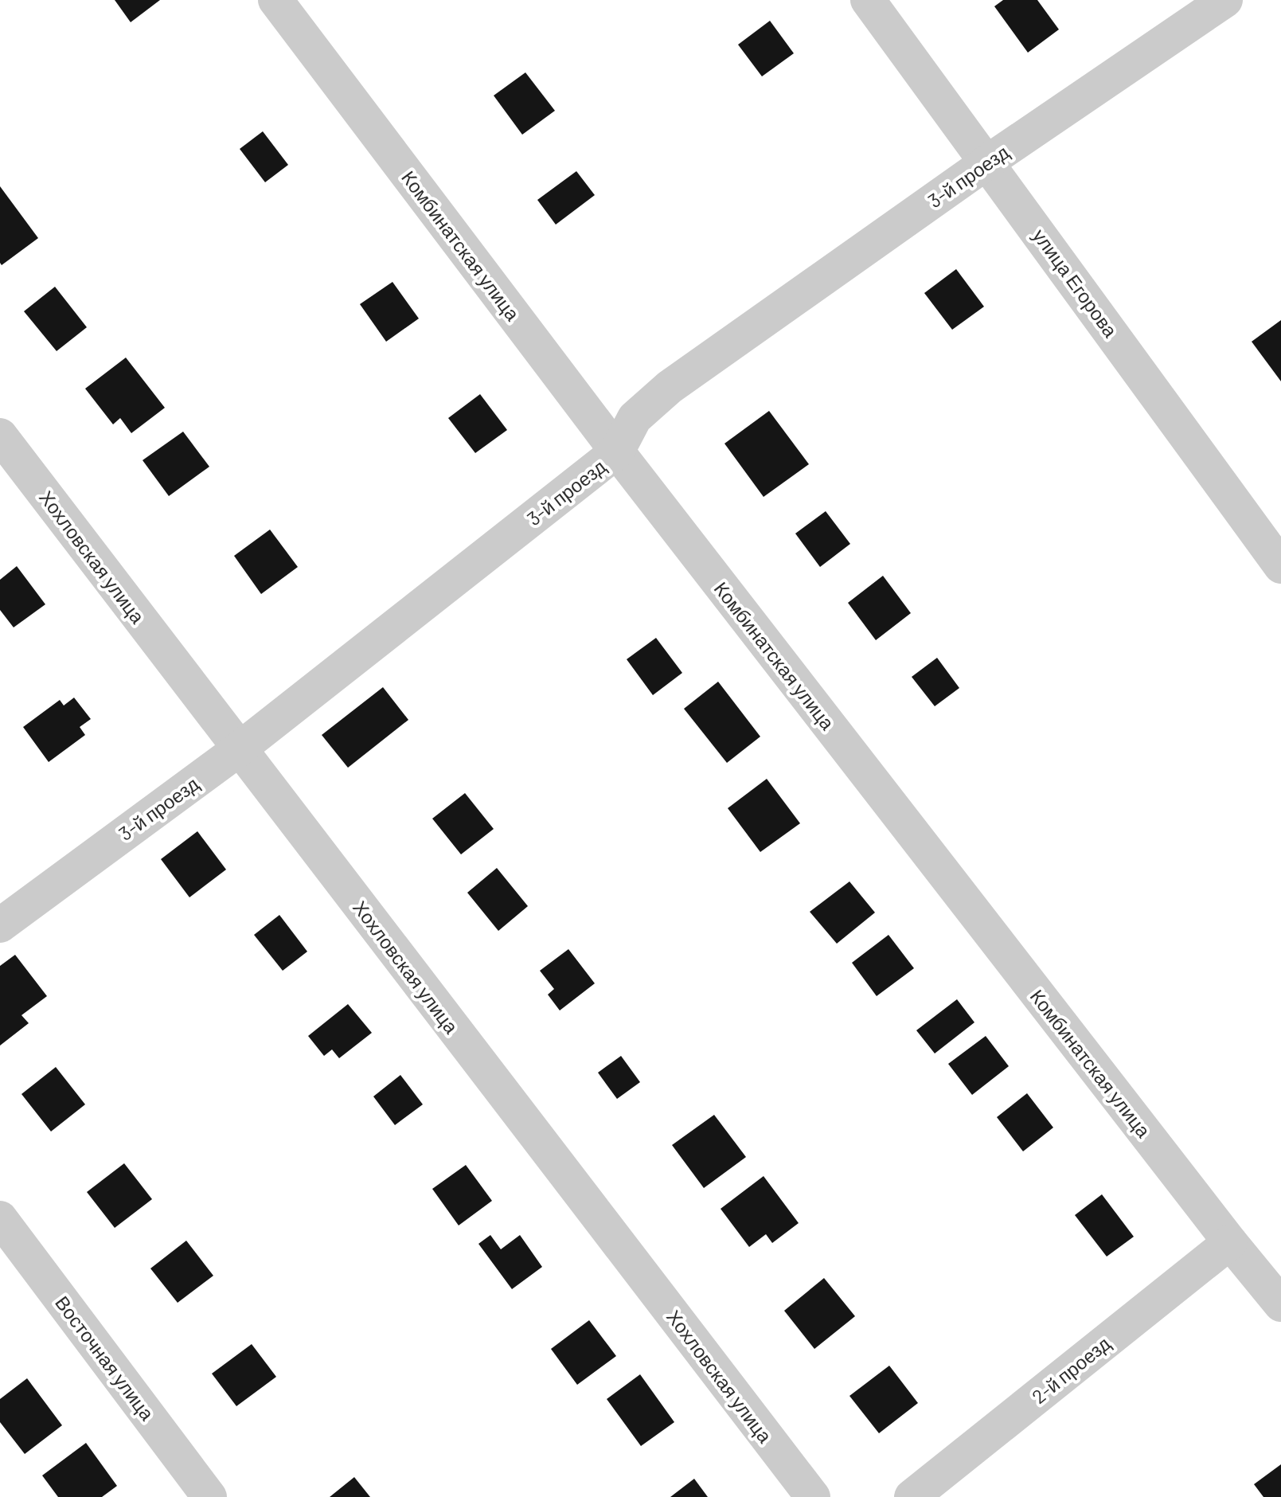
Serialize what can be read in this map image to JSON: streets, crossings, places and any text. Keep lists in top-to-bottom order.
{
  "streets": {
    "street": [
      "3-й проезд",
      "Комбинатская улица",
      "улица Егорова",
      "Хохловская улица",
      "Восточная улица",
      "2-й проезд"
    ]
  },
  "crossings": [
    ["3-й проезд", "Комбинатская улица"],
    ["3-й проезд", "улица Егорова"],
    ["3-й проезд", "Хохловская улица"],
    ["Комбинатская улица", "2-й проезд"]
  ]
}
